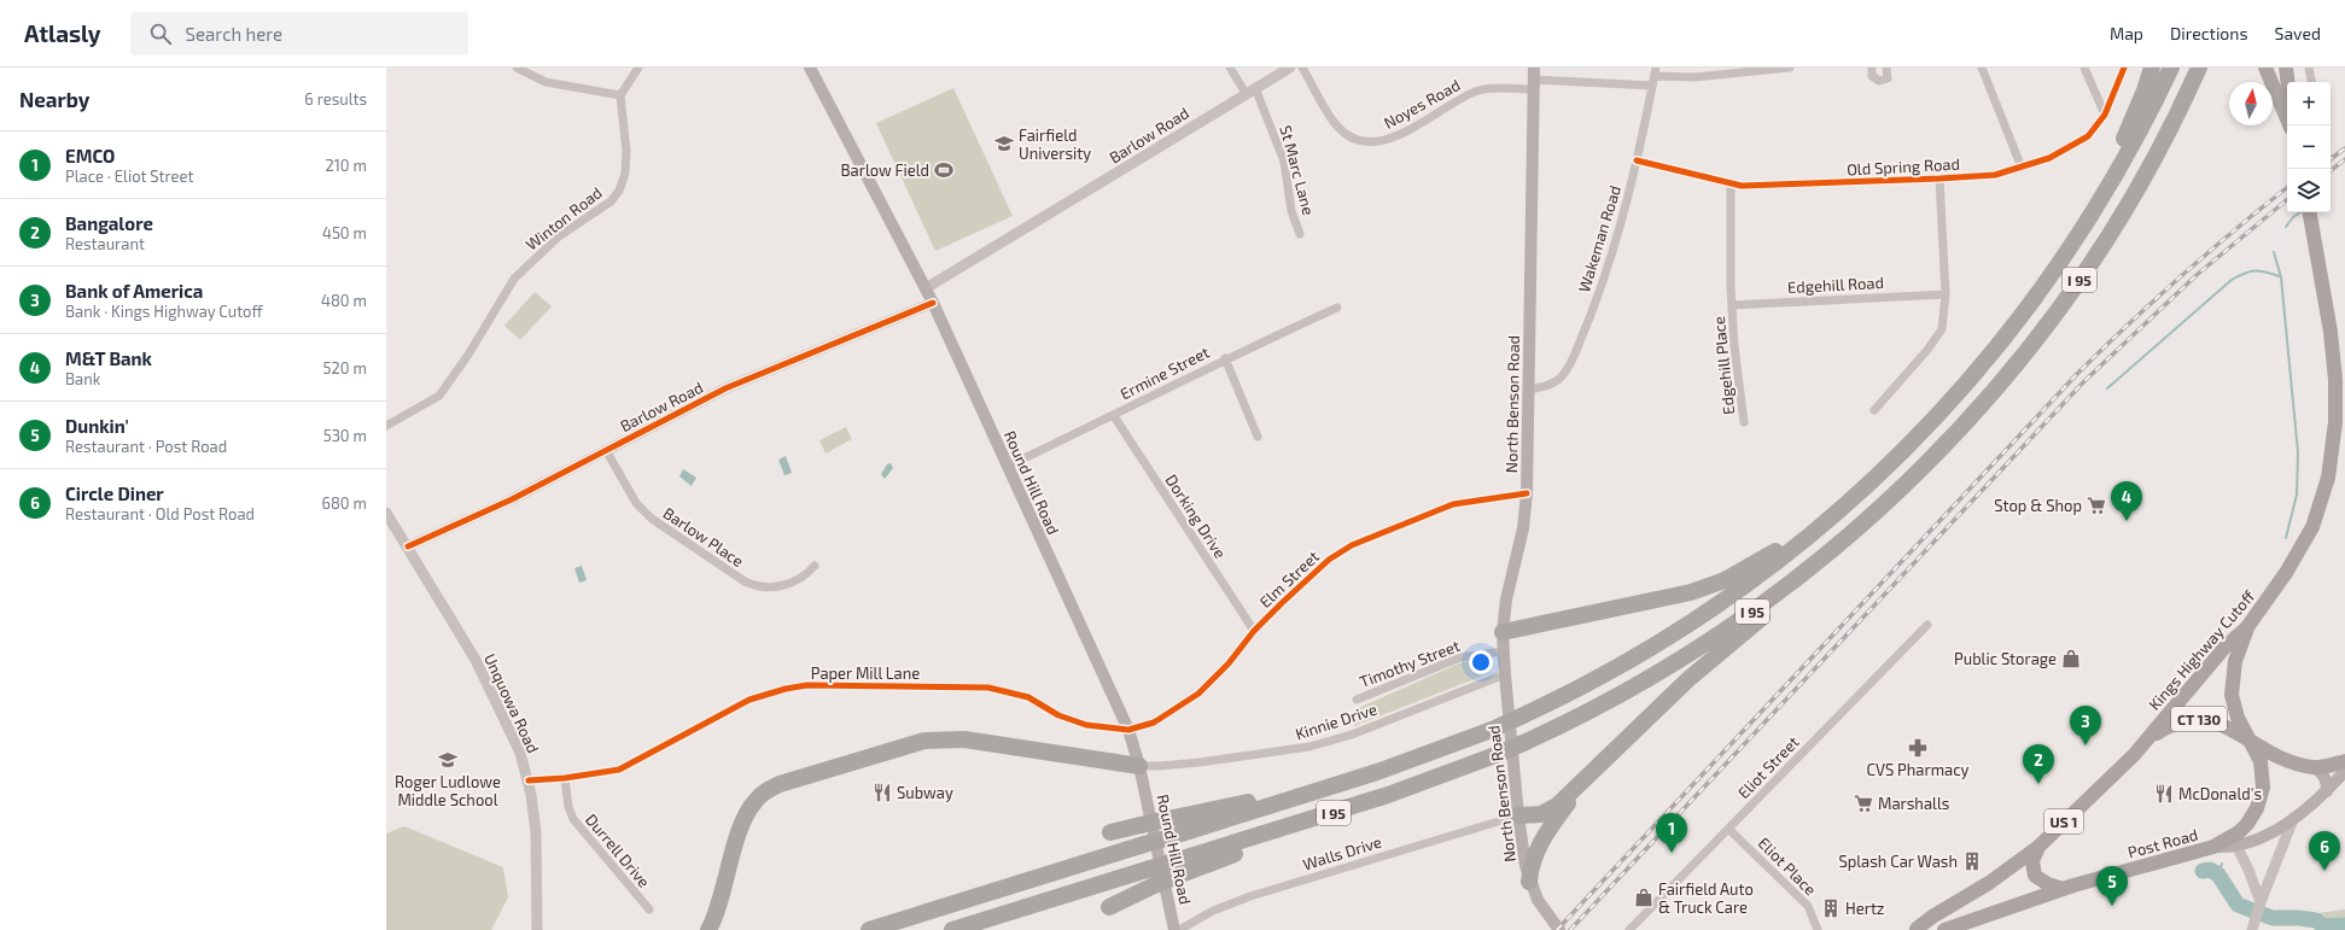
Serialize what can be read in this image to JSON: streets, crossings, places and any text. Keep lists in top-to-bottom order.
{
  "streets": {
    "highway": ["I 95"],
    "main road": [
      "North Benson Road",
      "Round Hill Road",
      "Kings Highway Cutoff",
      "CT 130",
      "US 1",
      "Post Road"
    ],
    "street": [
      "Noyes Road",
      "Barlow Road",
      "Old Spring Road",
      "St Marc Lane",
      "Winton Road",
      "Wakeman Road",
      "Edgehill Road",
      "Edgehill Place",
      "Ermine Street",
      "Dorking Drive",
      "Barlow Place",
      "Elm Street",
      "Timothy Street",
      "Paper Mill Lane",
      "Unquowa Road",
      "Kinnie Drive",
      "Eliot Street",
      "Durrell Drive",
      "Walls Drive",
      "Eliot Place"
    ]
  },
  "crossings": [
    ["Noyes Road", "Wakeman Road"],
    ["Noyes Road", "North Benson Road"],
    ["Barlow Road", "St Marc Lane"],
    ["Barlow Road", "Round Hill Road"],
    ["Barlow Road", "Barlow Place"],
    ["Barlow Road", "Unquowa Road"],
    ["Old Spring Road", "Wakeman Road"],
    ["Wakeman Road", "North Benson Road"],
    ["Edgehill Road", "Edgehill Place"],
    ["Ermine Street", "Round Hill Road"],
    ["Ermine Street", "Dorking Drive"],
    ["North Benson Road", "Elm Street"],
    ["North Benson Road", "Timothy Street"],
    ["North Benson Road", "Kinnie Drive"],
    ["North Benson Road", "Walls Drive"],
    ["Round Hill Road", "Elm Street"],
    ["Round Hill Road", "Paper Mill Lane"],
    ["Round Hill Road", "Kinnie Drive"],
    ["Dorking Drive", "Elm Street"],
    ["Elm Street", "Paper Mill Lane"],
    ["Kings Highway Cutoff", "CT 130"],
    ["Kings Highway Cutoff", "US 1"],
    ["Paper Mill Lane", "Unquowa Road"],
    ["Paper Mill Lane", "Durrell Drive"],
    ["CT 130", "US 1"],
    ["Eliot Street", "Eliot Place"],
    ["US 1", "Post Road"]
  ],
  "places": {
    "school or university": ["Fairfield University", "Roger Ludlowe Middle School"],
    "sports": ["Barlow Field"],
    "supermarket": ["Stop & Shop", "Marshalls"],
    "shop": ["Public Storage", "Fairfield Auto & Truck Care"],
    "pharmacy": ["CVS Pharmacy"],
    "restaurant": ["Subway", "McDonald's"],
    "building": ["Splash Car Wash", "Hertz"]
  },
  "north": "top",
  "page": {
    "header": "Atlasly",
    "search": "Search here",
    "nav": ["Map", "Directions", "Saved"],
    "heading": ["Nearby", "6 results"],
    "map_buttons": ["+", "−"],
    "list": [
      {
        "mark": "1",
        "name": "EMCO",
        "note": "Place · Eliot Street",
        "value": "210 m"
      },
      {
        "mark": "2",
        "name": "Bangalore",
        "note": "Restaurant",
        "value": "450 m"
      },
      {
        "mark": "3",
        "name": "Bank of America",
        "note": "Bank · Kings Highway Cutoff",
        "value": "480 m"
      },
      {
        "mark": "4",
        "name": "M&T Bank",
        "note": "Bank",
        "value": "520 m"
      },
      {
        "mark": "5",
        "name": "Dunkin'",
        "note": "Restaurant · Post Road",
        "value": "530 m"
      },
      {
        "mark": "6",
        "name": "Circle Diner",
        "note": "Restaurant · Old Post Road",
        "value": "680 m"
      }
    ],
    "pins": [
      "4",
      "3",
      "2",
      "1",
      "6",
      "5"
    ]
  }
}
